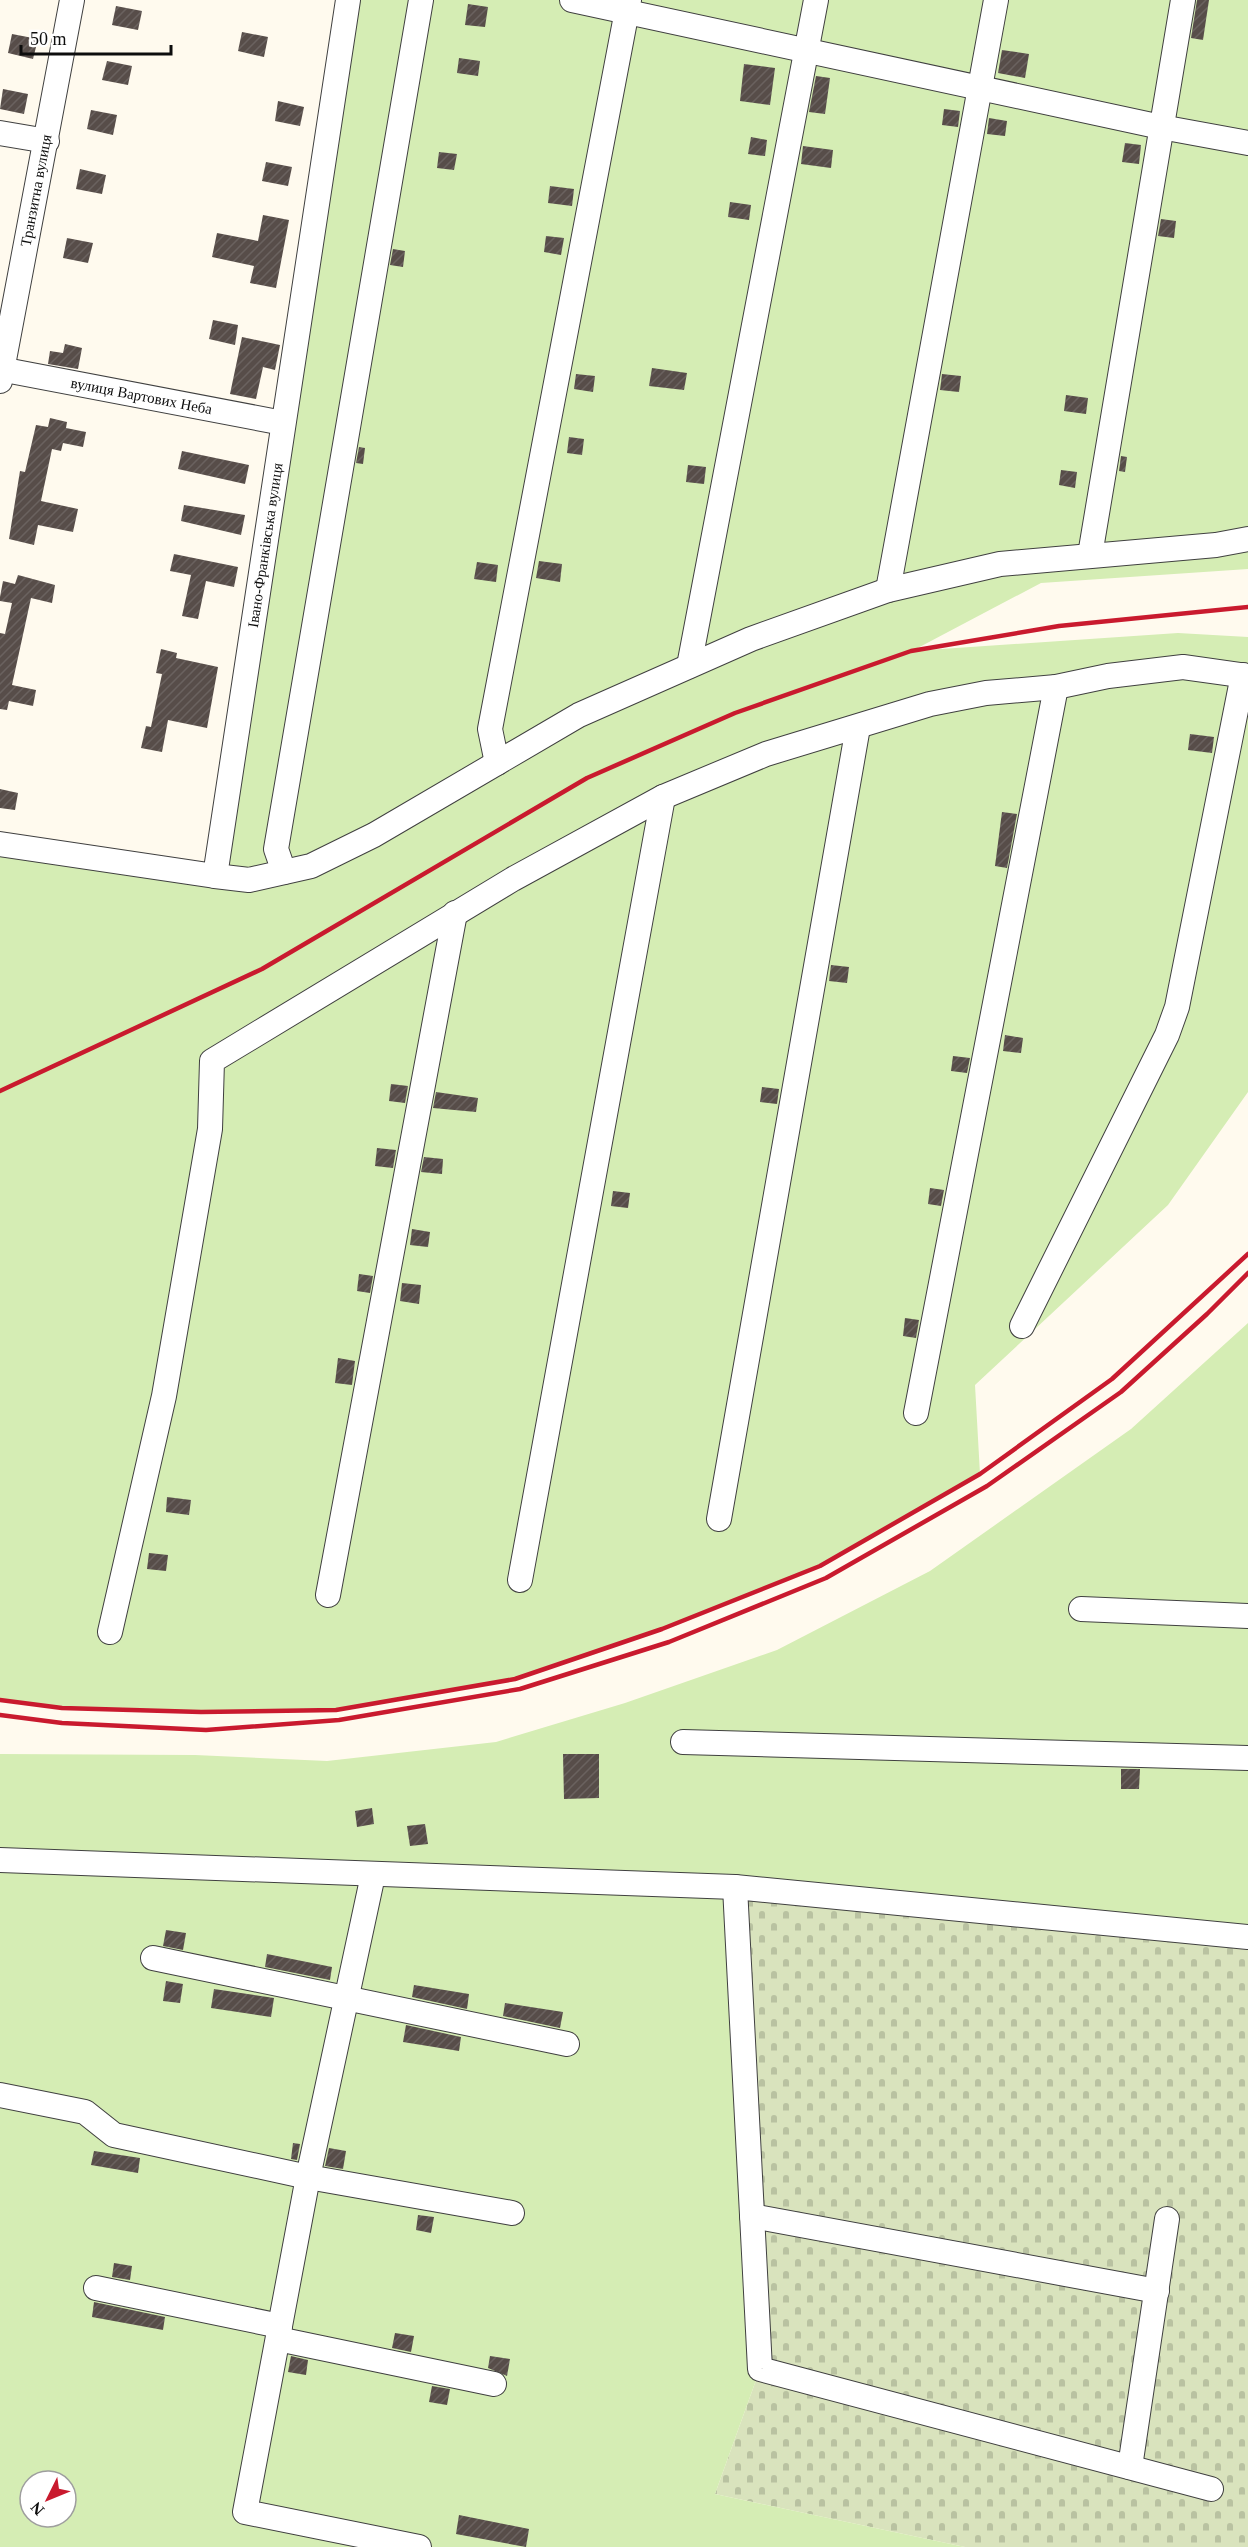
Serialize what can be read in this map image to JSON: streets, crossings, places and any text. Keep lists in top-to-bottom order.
{
  "streets": {
    "street": ["Транзитна вулиця", "вулиця Вартових Неба", "Івано-Франківська вулиця"]
  },
  "crossings": [
    ["Транзитна вулиця", "вулиця Вартових Неба"],
    ["вулиця Вартових Неба", "Івано-Франківська вулиця"]
  ],
  "scale_bar": "50 m",
  "north": "bottom left"
}
